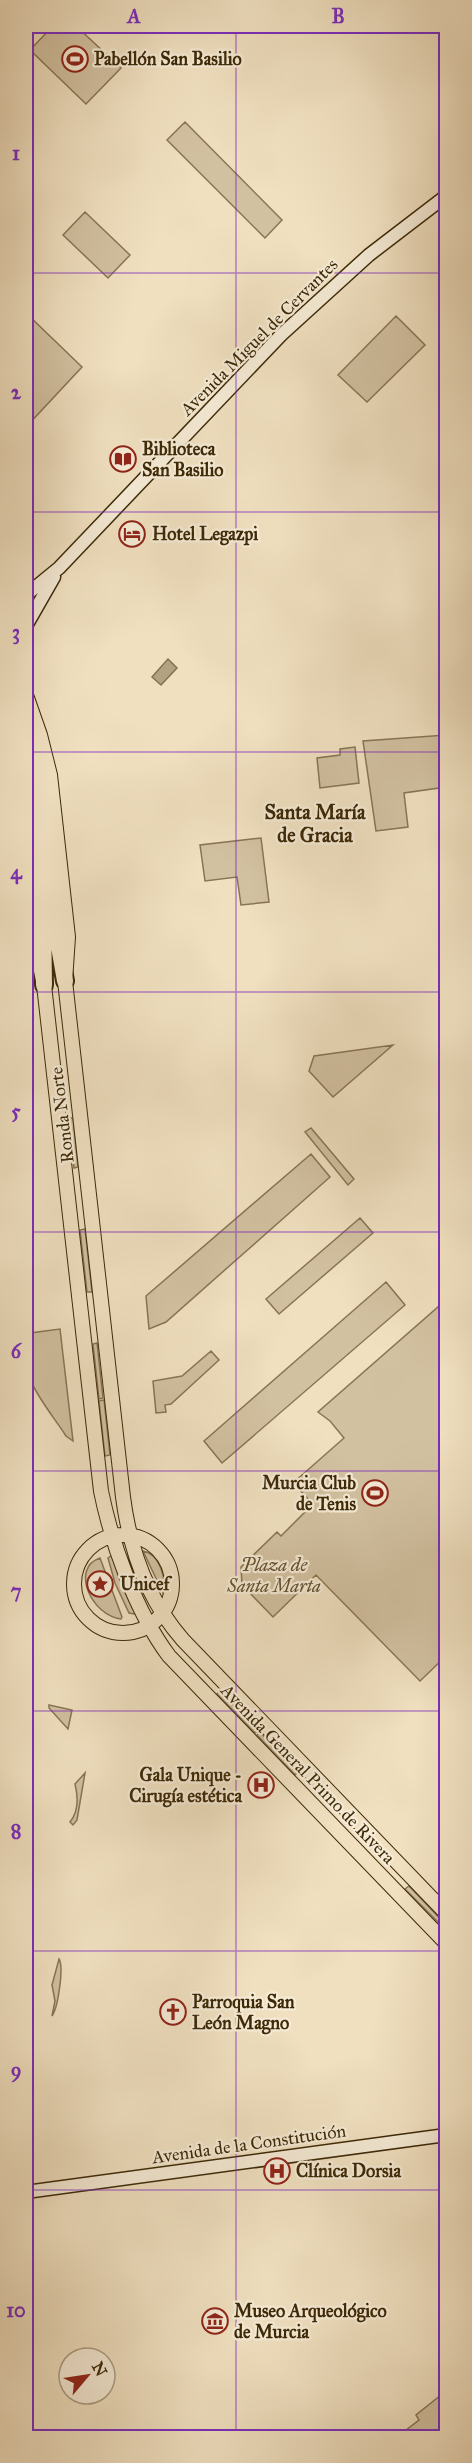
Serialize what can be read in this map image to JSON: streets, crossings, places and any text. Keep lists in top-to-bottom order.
{
  "streets": {
    "main road": [
      "Avenida Miguel de Cervantes",
      "Ronda Norte",
      "Avenida General Primo de Rivera",
      "Avenida de la Constitución"
    ]
  },
  "crossings": [
    ["Ronda Norte", "Avenida General Primo de Rivera"]
  ],
  "districts": ["Santa María de Gracia"],
  "parks": ["Plaza de Santa Marta"],
  "places": {
    "sports": ["Pabellón San Basilio", "Murcia Club de Tenis"],
    "library": ["Biblioteca San Basilio"],
    "hotel": ["Hotel Legazpi"],
    "place": ["Unicef"],
    "hospital": ["Gala Unique - Cirugía estética", "Clínica Dorsia"],
    "church": ["Parroquia San León Magno"],
    "museum": ["Museo Arqueológico de Murcia"]
  },
  "north": "top right",
  "grid": {
    "columns": ["A", "B"],
    "rows": [
      "1",
      "2",
      "3",
      "4",
      "5",
      "6",
      "7",
      "8",
      "9",
      "10"
    ]
  }
}
